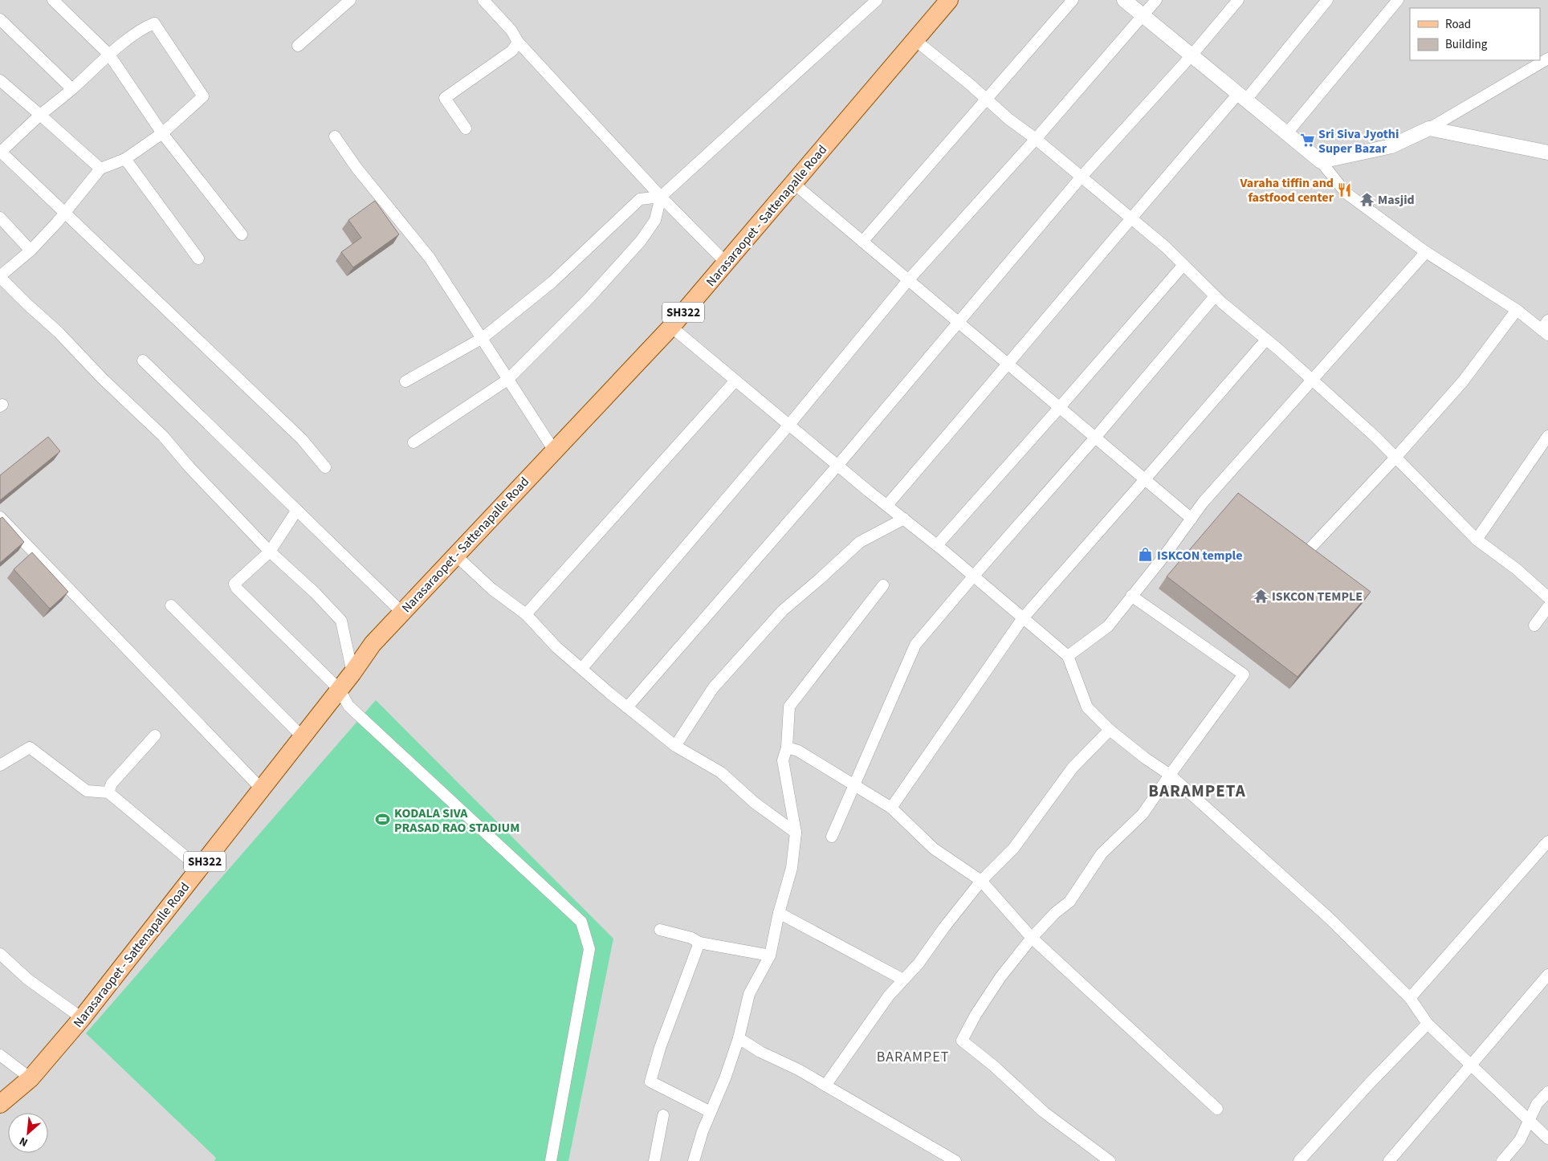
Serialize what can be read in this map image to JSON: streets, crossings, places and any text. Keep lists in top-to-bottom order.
{
  "streets": {
    "main road": ["Narasaraopet - Sattenapalle Road", "SH322"]
  },
  "districts": ["BARAMPETA", "BARAMPET"],
  "places": {
    "supermarket": ["Sri Siva Jyothi Super Bazar"],
    "restaurant": ["Varaha tiffin and fastfood center"],
    "temple": ["Masjid", "ISKCON TEMPLE"],
    "shop": ["ISKCON temple"],
    "sports": ["KODALA SIVA PRASAD RAO STADIUM"]
  },
  "legend": ["Road", "Building"],
  "north": "bottom left"
}
